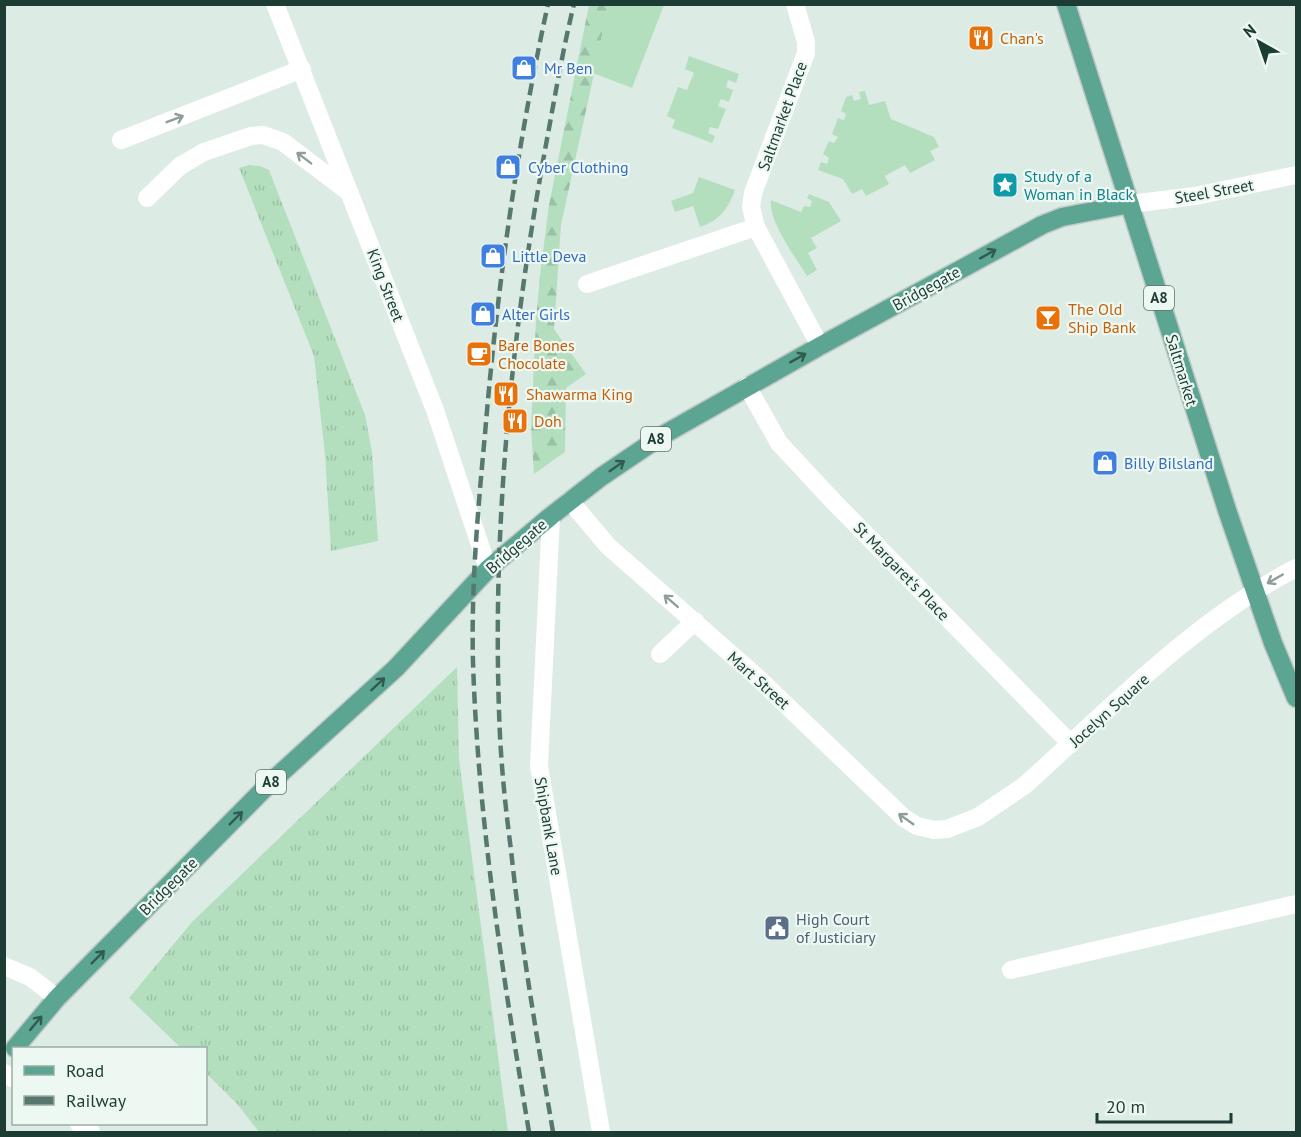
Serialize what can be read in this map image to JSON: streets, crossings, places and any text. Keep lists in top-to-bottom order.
{
  "streets": {
    "main road": ["Bridgegate", "A8", "Saltmarket"],
    "street": [
      "Saltmarket Place",
      "Steel Street",
      "King Street",
      "St Margaret's Place",
      "Mart Street",
      "Jocelyn Square",
      "Shipbank Lane"
    ]
  },
  "crossings": [
    ["Saltmarket Place", "Bridgegate"],
    ["Steel Street", "Bridgegate"],
    ["Steel Street", "Saltmarket"],
    ["King Street", "Bridgegate"],
    ["Bridgegate", "Saltmarket"],
    ["Bridgegate", "St Margaret's Place"],
    ["Bridgegate", "Mart Street"],
    ["Bridgegate", "Shipbank Lane"],
    ["Saltmarket", "Jocelyn Square"],
    ["St Margaret's Place", "Jocelyn Square"],
    ["Mart Street", "Jocelyn Square"]
  ],
  "one_way": ["Bridgegate", "Mart Street"],
  "places": {
    "restaurant": ["Chan's", "Shawarma King", "Doh"],
    "shop": [
      "Mr Ben",
      "Cyber Clothing",
      "Little Deva",
      "Alter Girls",
      "Billy Bilsland"
    ],
    "place": ["Study of a Woman in Black"],
    "bar": ["The Old Ship Bank"],
    "cafe": ["Bare Bones Chocolate"],
    "public building": ["High Court of Justiciary"]
  },
  "legend": ["Road", "Railway"],
  "scale_bar": "20 m",
  "north": "top left"
}
